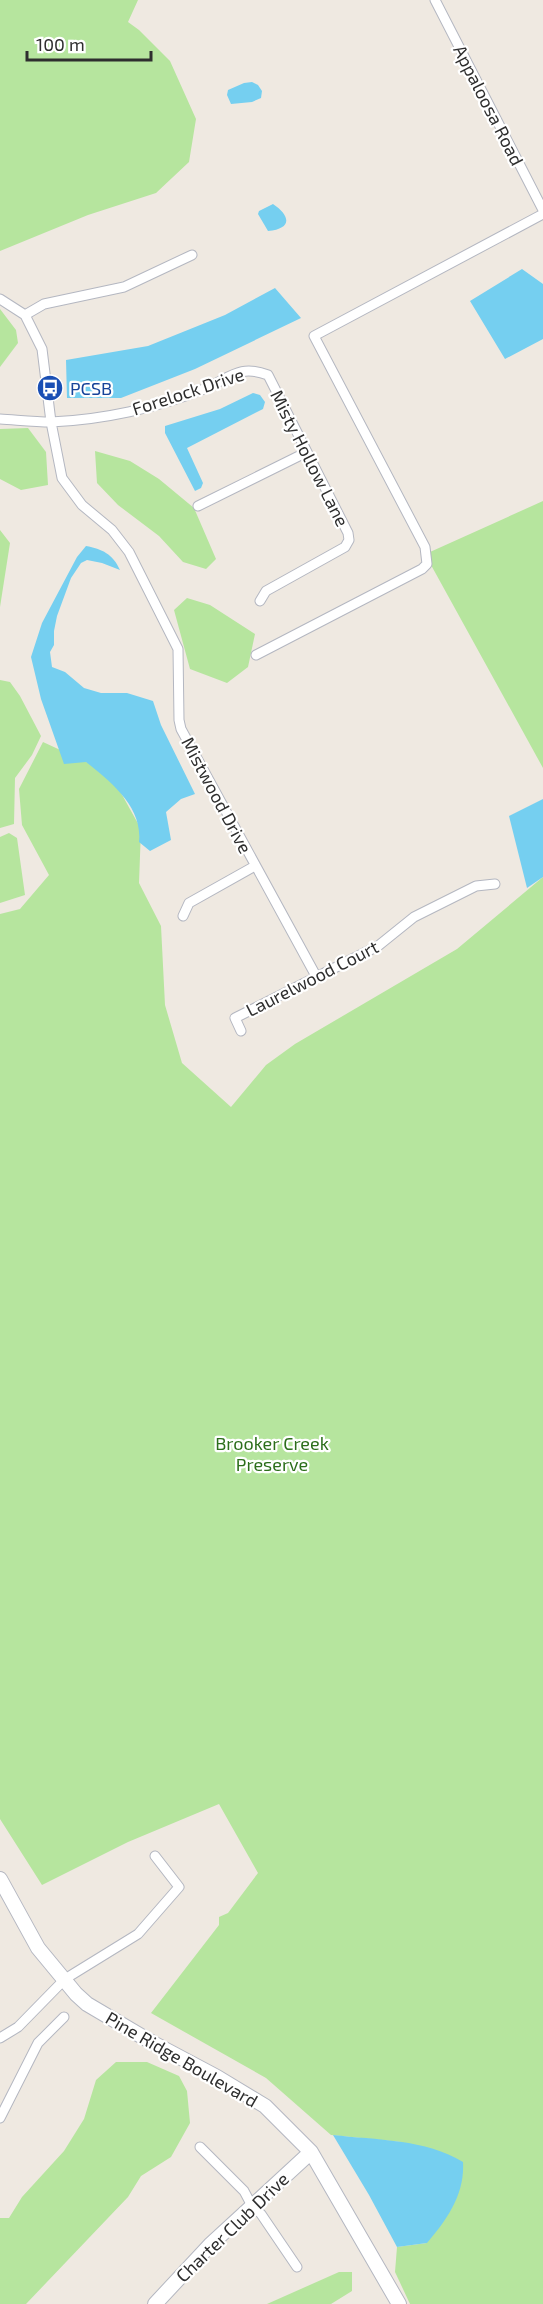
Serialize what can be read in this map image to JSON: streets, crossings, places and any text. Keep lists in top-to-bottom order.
{
  "streets": {
    "street": [
      "Appaloosa Road",
      "Forelock Drive",
      "Misty Hollow Lane",
      "Mistwood Drive",
      "Laurelwood Court",
      "Pine Ridge Boulevard",
      "Charter Club Drive"
    ]
  },
  "crossings": [
    ["Forelock Drive", "Misty Hollow Lane"],
    ["Forelock Drive", "Mistwood Drive"],
    ["Mistwood Drive", "Laurelwood Court"],
    ["Pine Ridge Boulevard", "Charter Club Drive"]
  ],
  "parks": ["Brooker Creek Preserve"],
  "places": {
    "bus stop": ["PCSB"]
  },
  "scale_bar": "100 m"
}
